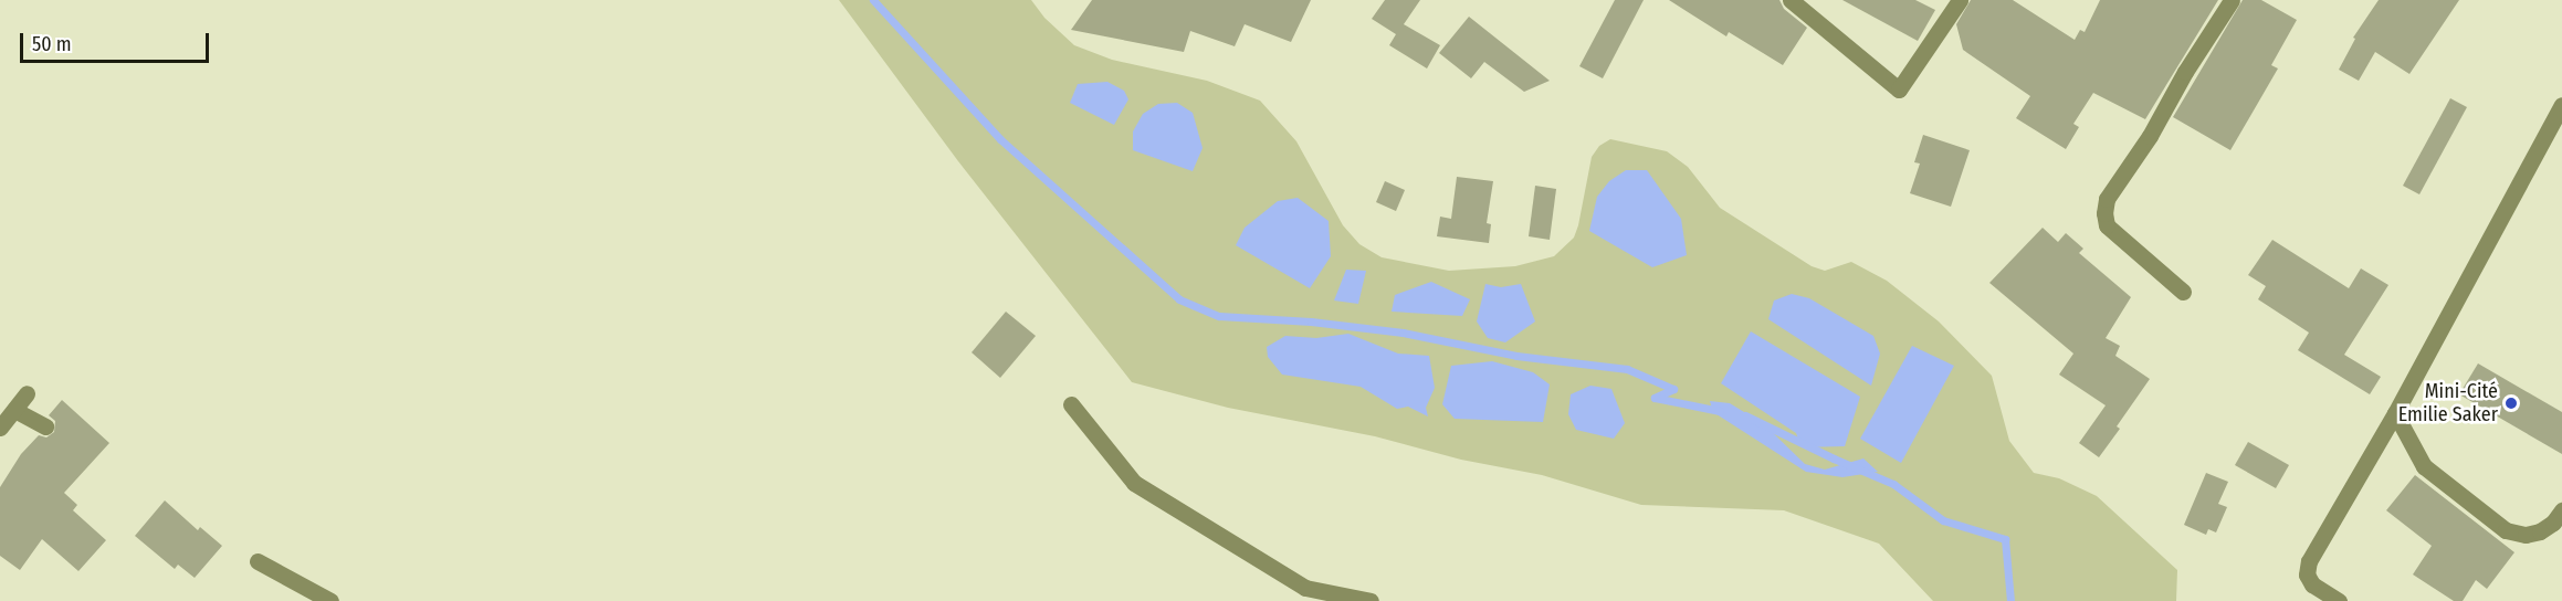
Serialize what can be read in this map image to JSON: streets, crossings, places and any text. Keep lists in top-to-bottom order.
{
  "places": ["Mini-Cité Emilie Saker"],
  "scale_bar": "50 m"
}
